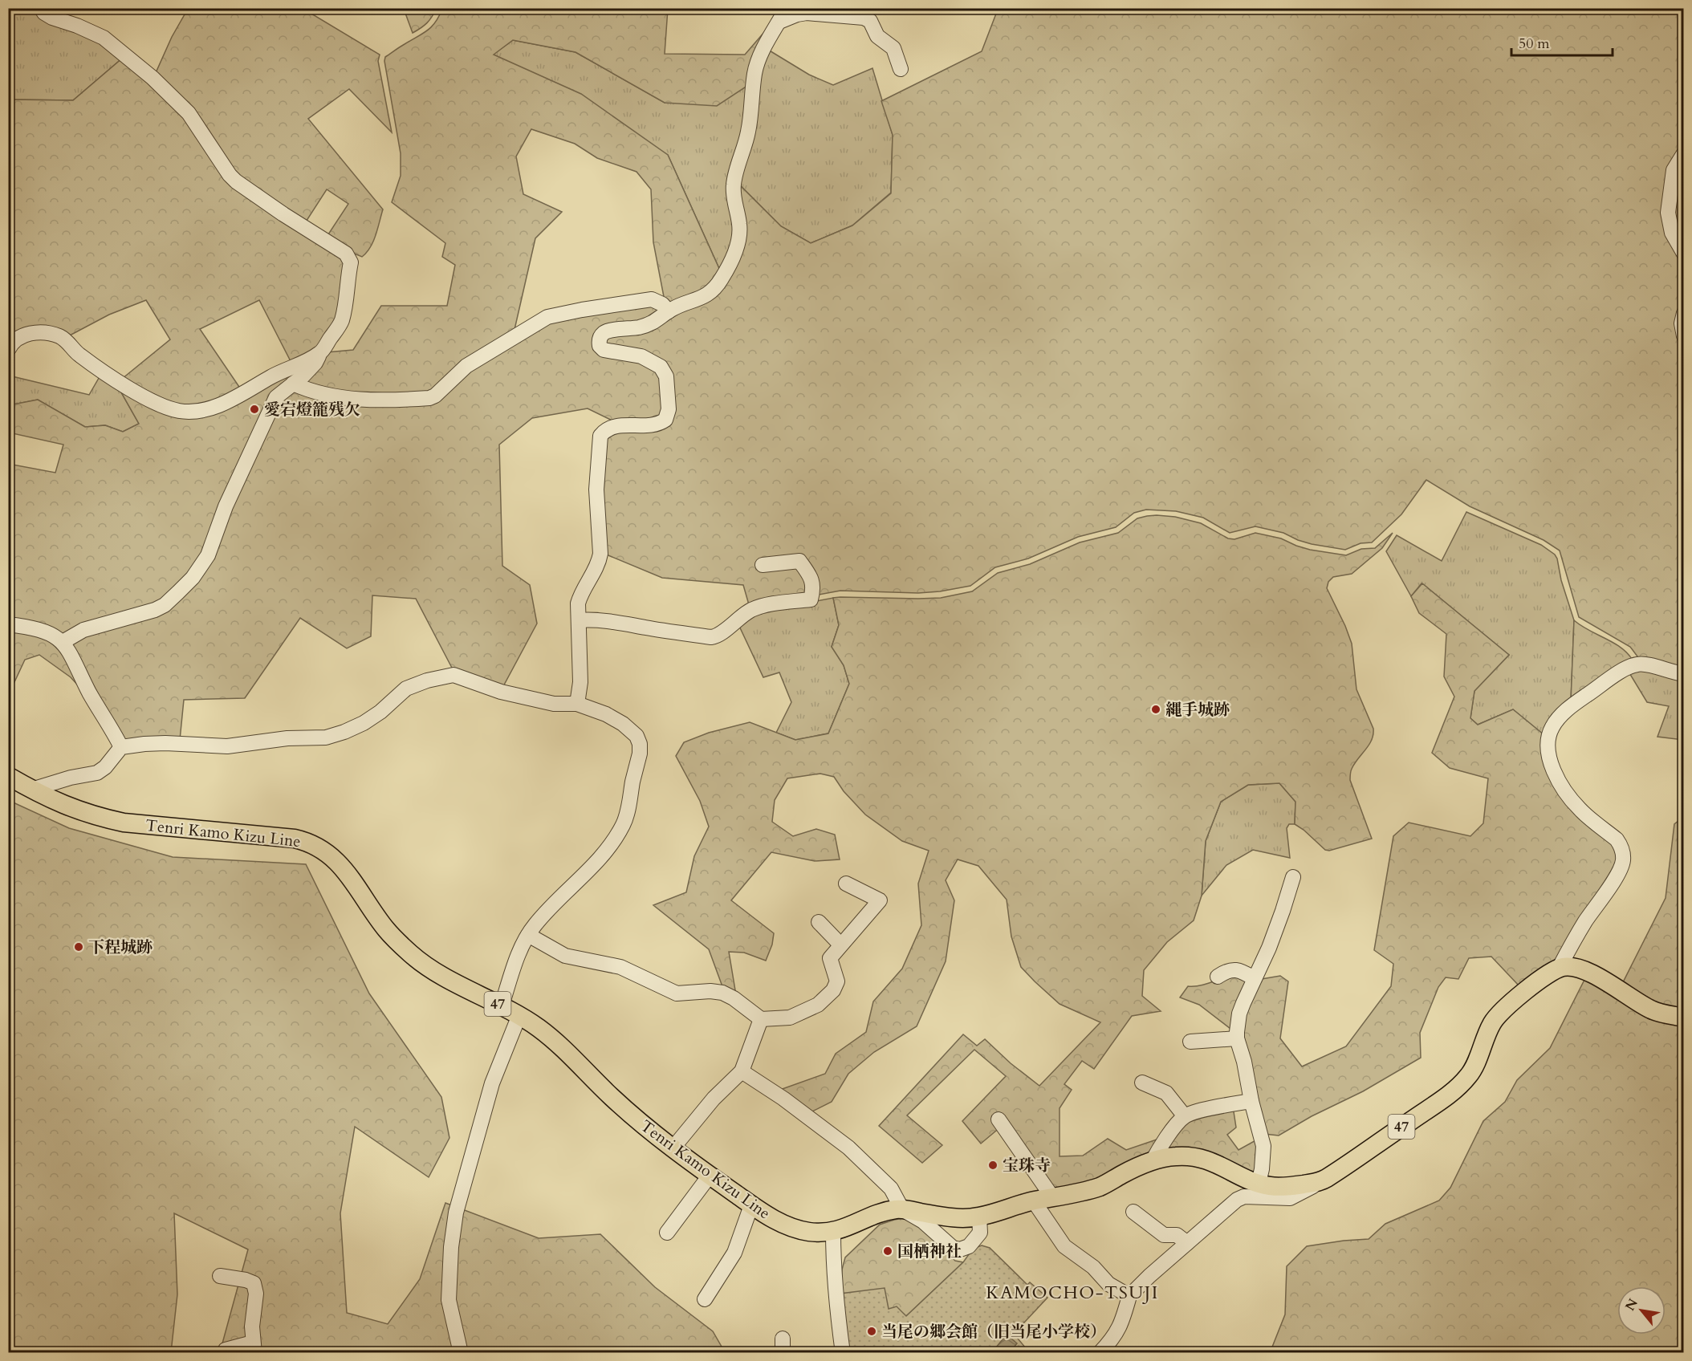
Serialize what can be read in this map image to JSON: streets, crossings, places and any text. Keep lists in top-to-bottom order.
{
  "streets": {
    "main road": ["Tenri Kamo Kizu Line", "47"]
  },
  "districts": ["KAMOCHO-TSUJI"],
  "places": [
    "愛宕燈籠残欠",
    "縄手城跡",
    "下程城跡",
    "宝珠寺",
    "国栖神社",
    "当尾の郷会館（旧当尾小学校）"
  ],
  "scale_bar": "50 m",
  "north": "top left"
}
